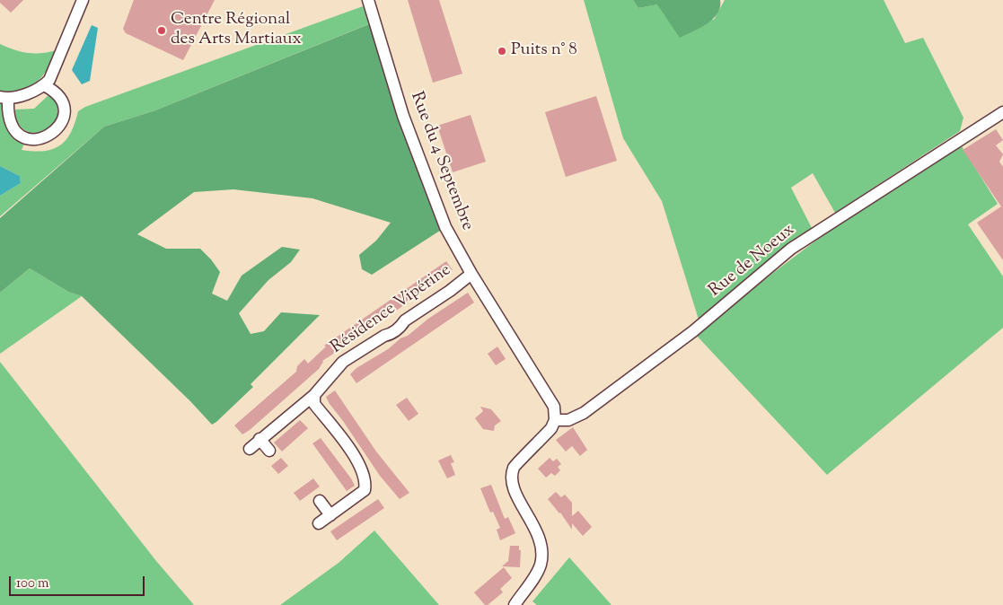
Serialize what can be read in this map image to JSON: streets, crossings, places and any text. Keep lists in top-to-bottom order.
{
  "streets": {
    "street": ["Rue du 4 Septembre", "Rue de Noeux", "Résidence Vipérine"]
  },
  "crossings": [
    ["Rue du 4 Septembre", "Rue de Noeux"],
    ["Rue du 4 Septembre", "Résidence Vipérine"]
  ],
  "places": ["Centre Régional des Arts Martiaux", "Puits n° 8"],
  "scale_bar": "100 m"
}
